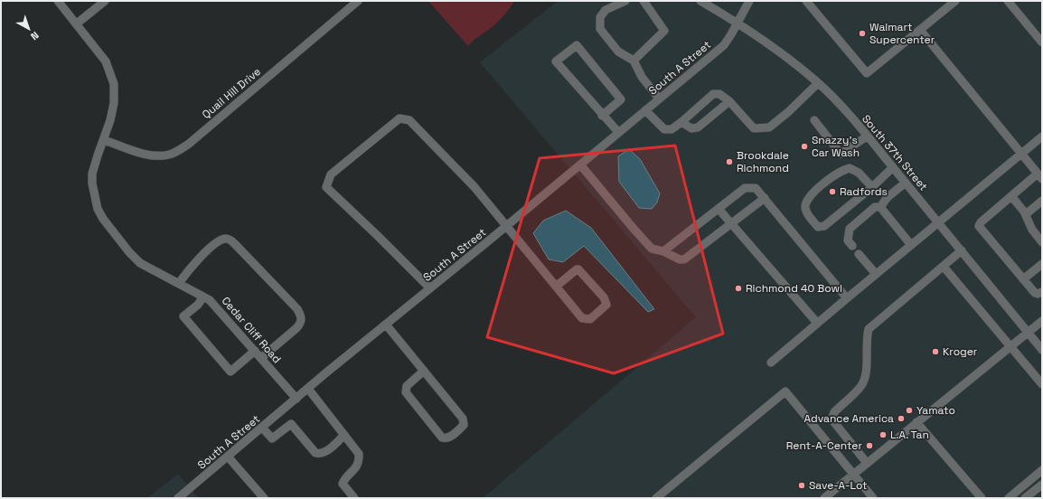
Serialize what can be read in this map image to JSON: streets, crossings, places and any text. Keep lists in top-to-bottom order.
{
  "streets": {
    "street": [
      "South A Street",
      "Quail Hill Drive",
      "South 37th Street",
      "Cedar Cliff Road"
    ]
  },
  "crossings": [
    ["South A Street", "South 37th Street"],
    ["South A Street", "Cedar Cliff Road"],
    ["Quail Hill Drive", "Cedar Cliff Road"]
  ],
  "places": [
    "Walmart Supercenter",
    "Snazzy's Car Wash",
    "Brookdale Richmond",
    "Radfords",
    "Richmond 40 Bowl",
    "Kroger",
    "Yamato",
    "Advance America",
    "L.A. Tan",
    "Rent-A-Center",
    "Save-A-Lot"
  ],
  "north": "bottom right"
}
